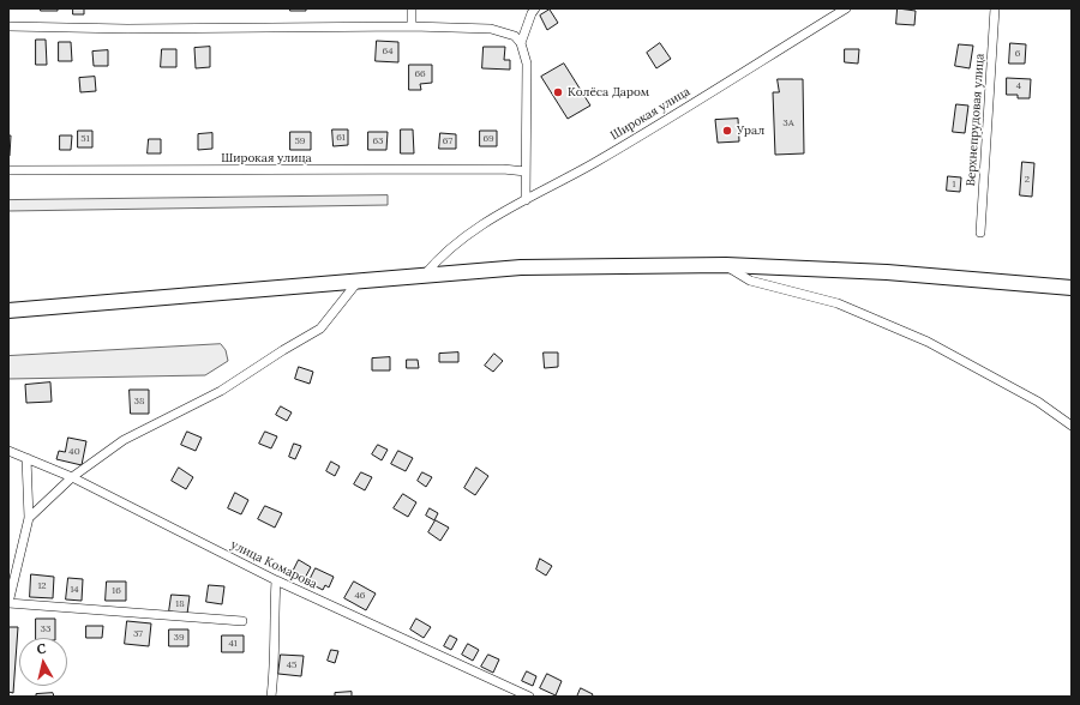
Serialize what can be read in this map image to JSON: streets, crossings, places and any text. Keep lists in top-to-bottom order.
{
  "streets": {
    "street": ["Широкая улица", "Верхнепрудовая улица", "улица Комарова"]
  },
  "places": ["Колёса Даром", "Урал"],
  "house_numbers": [
    "64",
    "6",
    "66",
    "4",
    "3А",
    "61",
    "51",
    "69",
    "59",
    "63",
    "67",
    "2",
    "1",
    "38",
    "40",
    "12",
    "14",
    "16",
    "46",
    "18",
    "33",
    "37",
    "39",
    "41",
    "45"
  ],
  "north": "top"
}
